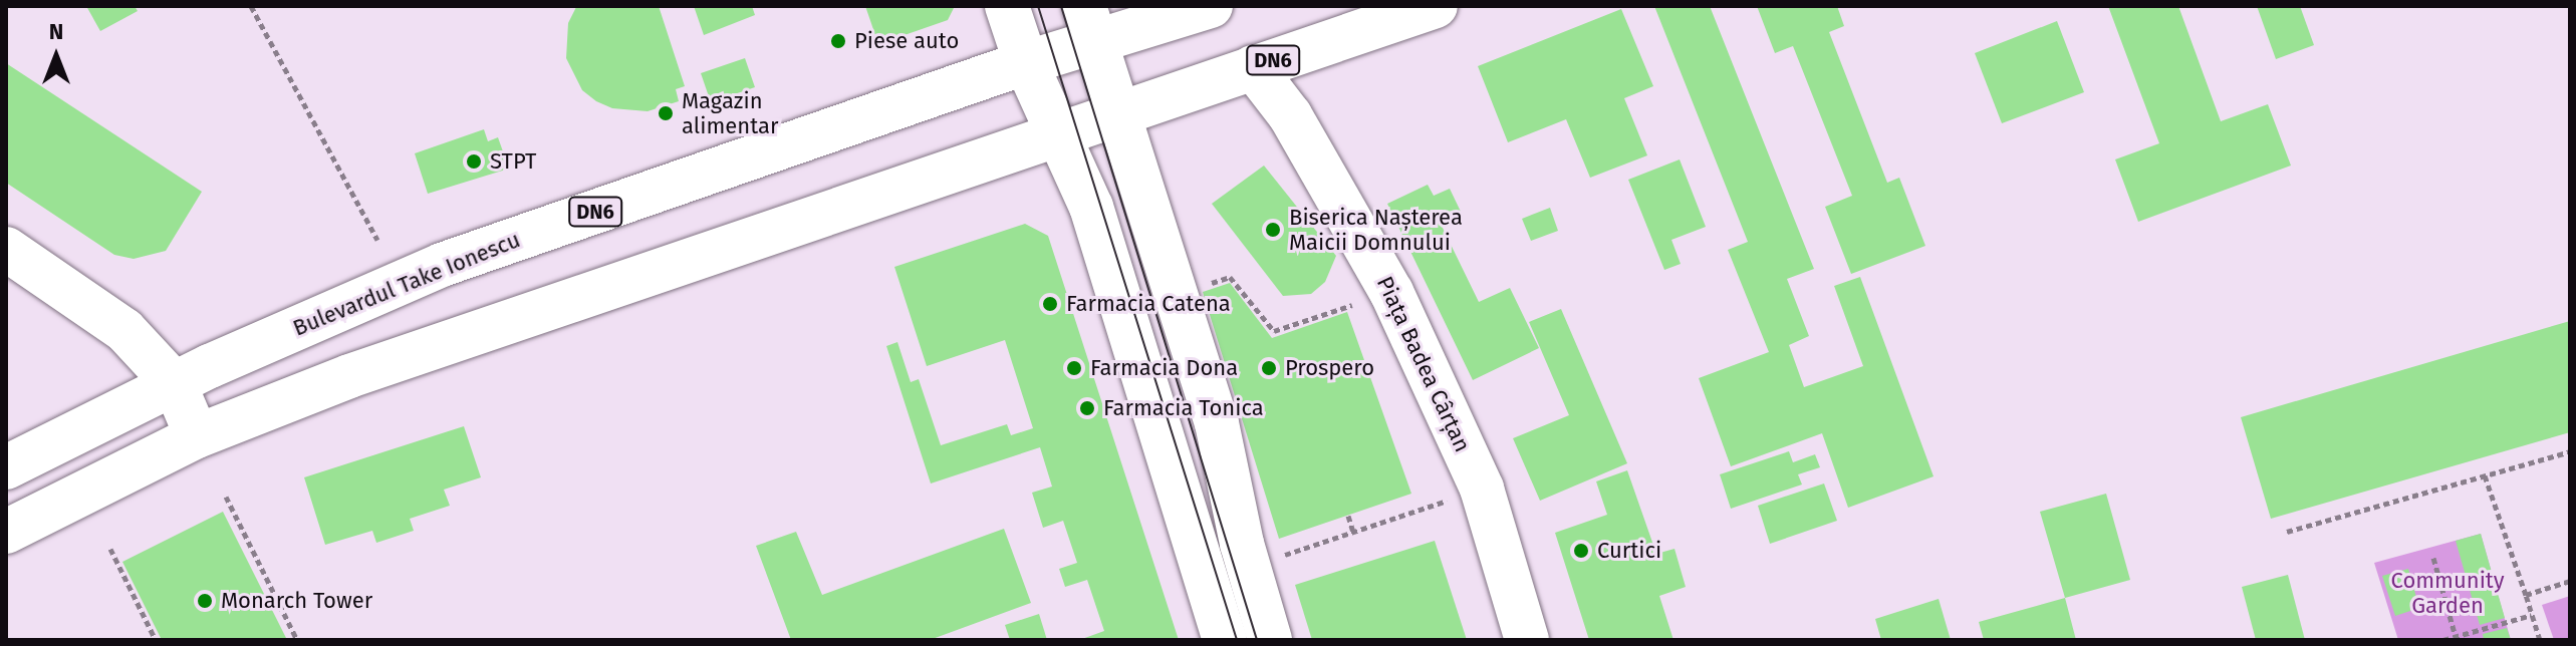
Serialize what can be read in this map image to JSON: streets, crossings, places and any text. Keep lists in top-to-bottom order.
{
  "streets": {
    "main road": ["DN6", "Bulevardul Take Ionescu", "Piața Badea Cârțan"]
  },
  "crossings": [
    ["DN6", "Bulevardul Take Ionescu"],
    ["DN6", "Piața Badea Cârțan"]
  ],
  "parks": ["Community Garden"],
  "places": [
    "Piese auto",
    "Magazin alimentar",
    "STPT",
    "Biserica Nașterea Maicii Domnului",
    "Farmacia Catena",
    "Farmacia Dona",
    "Prospero",
    "Farmacia Tonica",
    "Curtici",
    "Monarch Tower"
  ],
  "north": "top"
}
